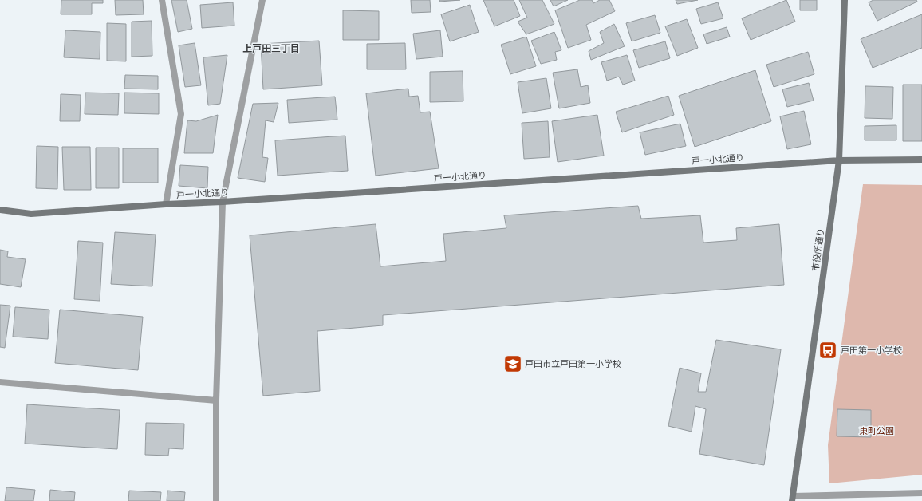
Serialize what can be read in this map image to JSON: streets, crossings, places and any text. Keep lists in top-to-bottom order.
{
  "streets": {
    "street": ["戸一小北通り", "市役所通り"]
  },
  "crossings": [
    ["戸一小北通り", "市役所通り"]
  ],
  "districts": ["上戸田三丁目"],
  "parks": ["東町公園"],
  "places": {
    "bus stop": ["戸田第一小学校"],
    "school or university": ["戸田市立戸田第一小学校"]
  }
}
